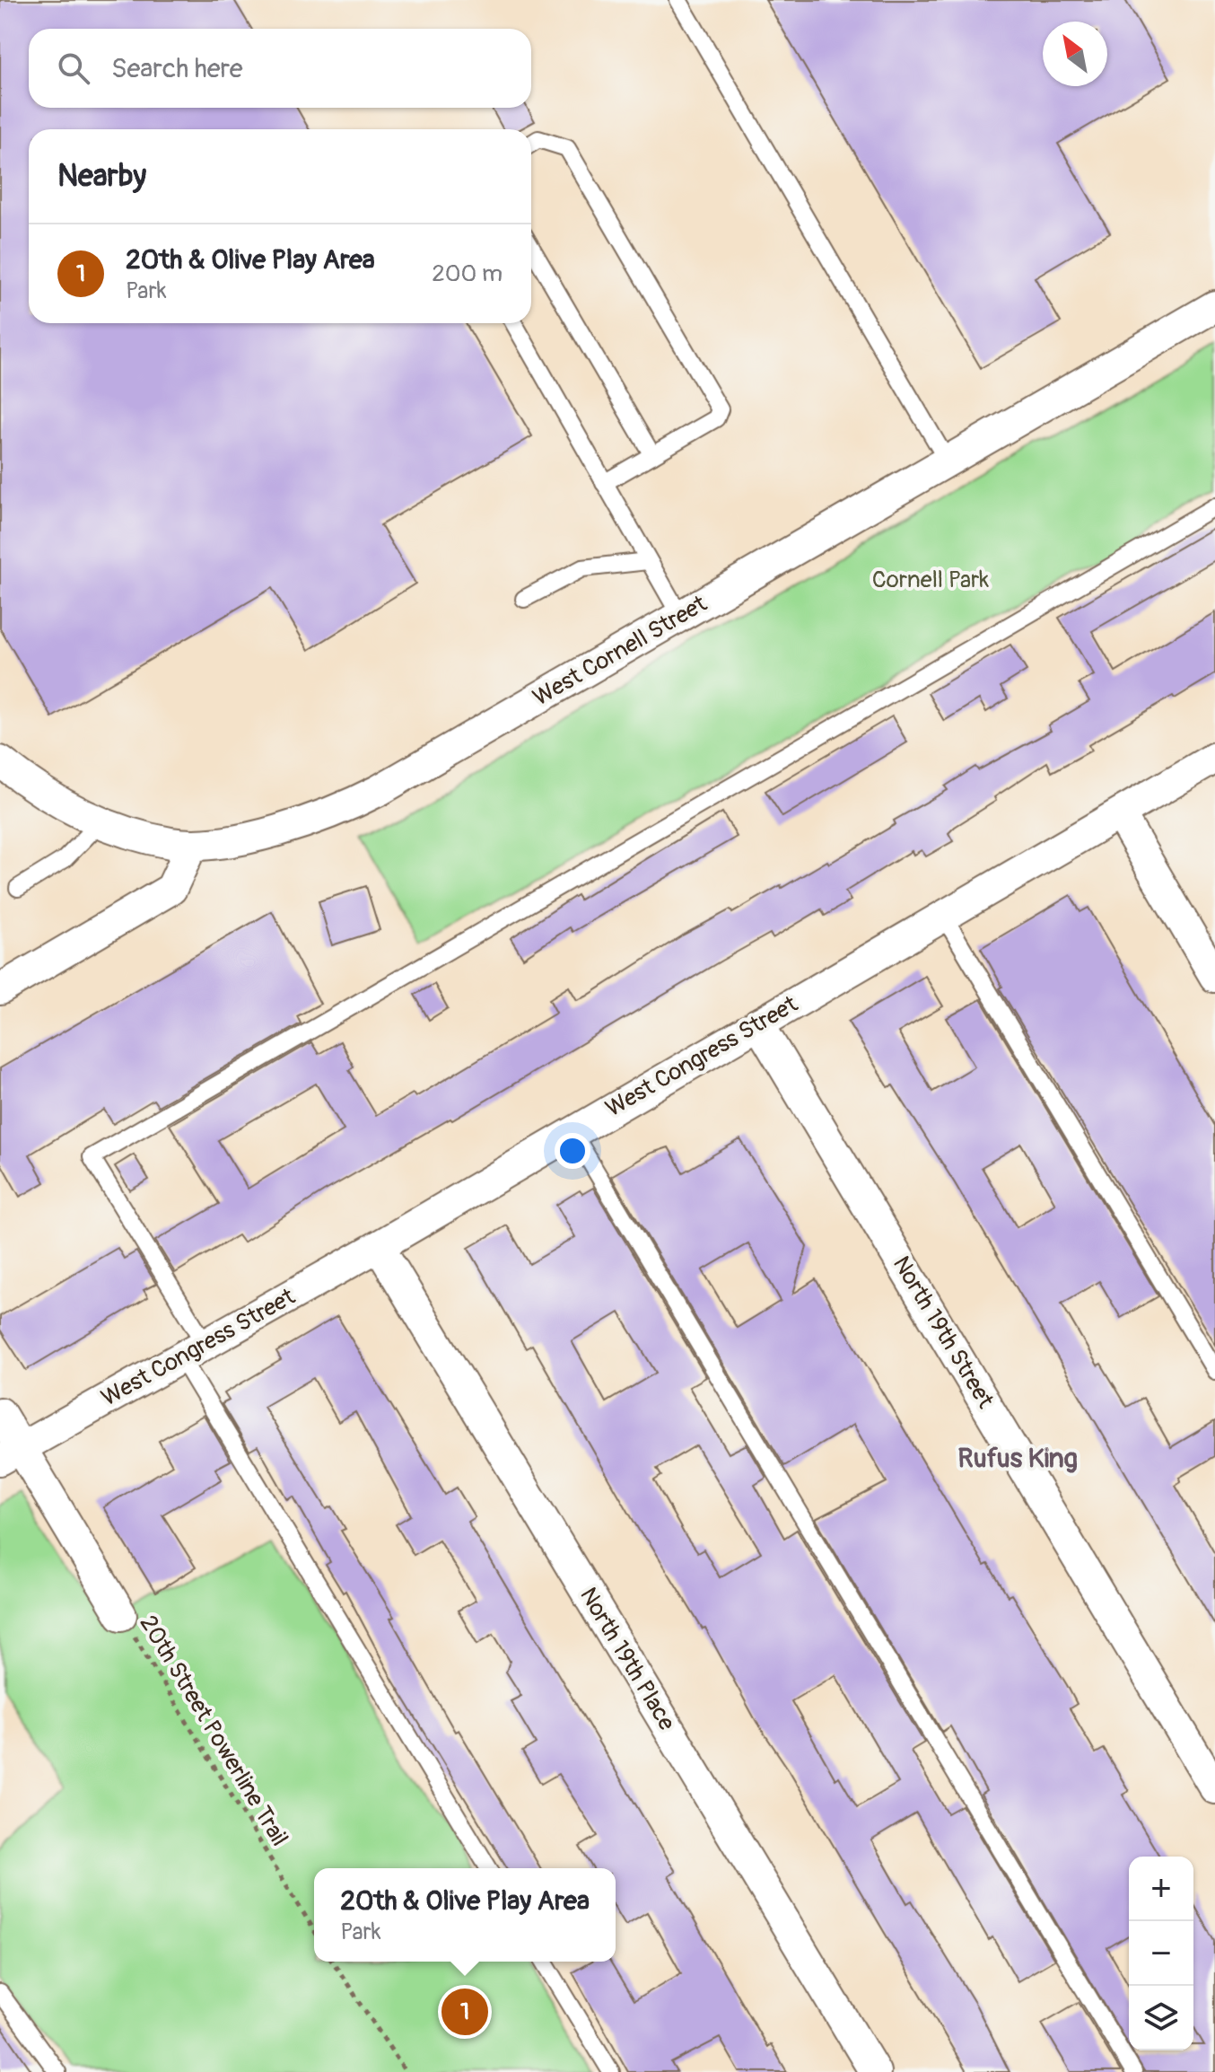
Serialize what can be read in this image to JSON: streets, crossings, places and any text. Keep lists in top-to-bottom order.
{
  "streets": {
    "street": [
      "West Cornell Street",
      "West Congress Street",
      "North 19th Street",
      "North 19th Place"
    ],
    "path": ["20th Street Powerline Trail"]
  },
  "crossings": [
    ["West Congress Street", "North 19th Street"],
    ["West Congress Street", "North 19th Place"]
  ],
  "districts": ["Rufus King"],
  "parks": ["Cornell Park"],
  "north": "top left",
  "page": {
    "search": "Search here",
    "heading": "Nearby",
    "list": [
      {
        "mark": "1",
        "name": "20th & Olive Play Area",
        "note": "Park",
        "value": "200 m"
      }
    ],
    "map_buttons": ["+", "−"],
    "popup": ["20th & Olive Play Area", "Park"],
    "pins": "1"
  }
}
